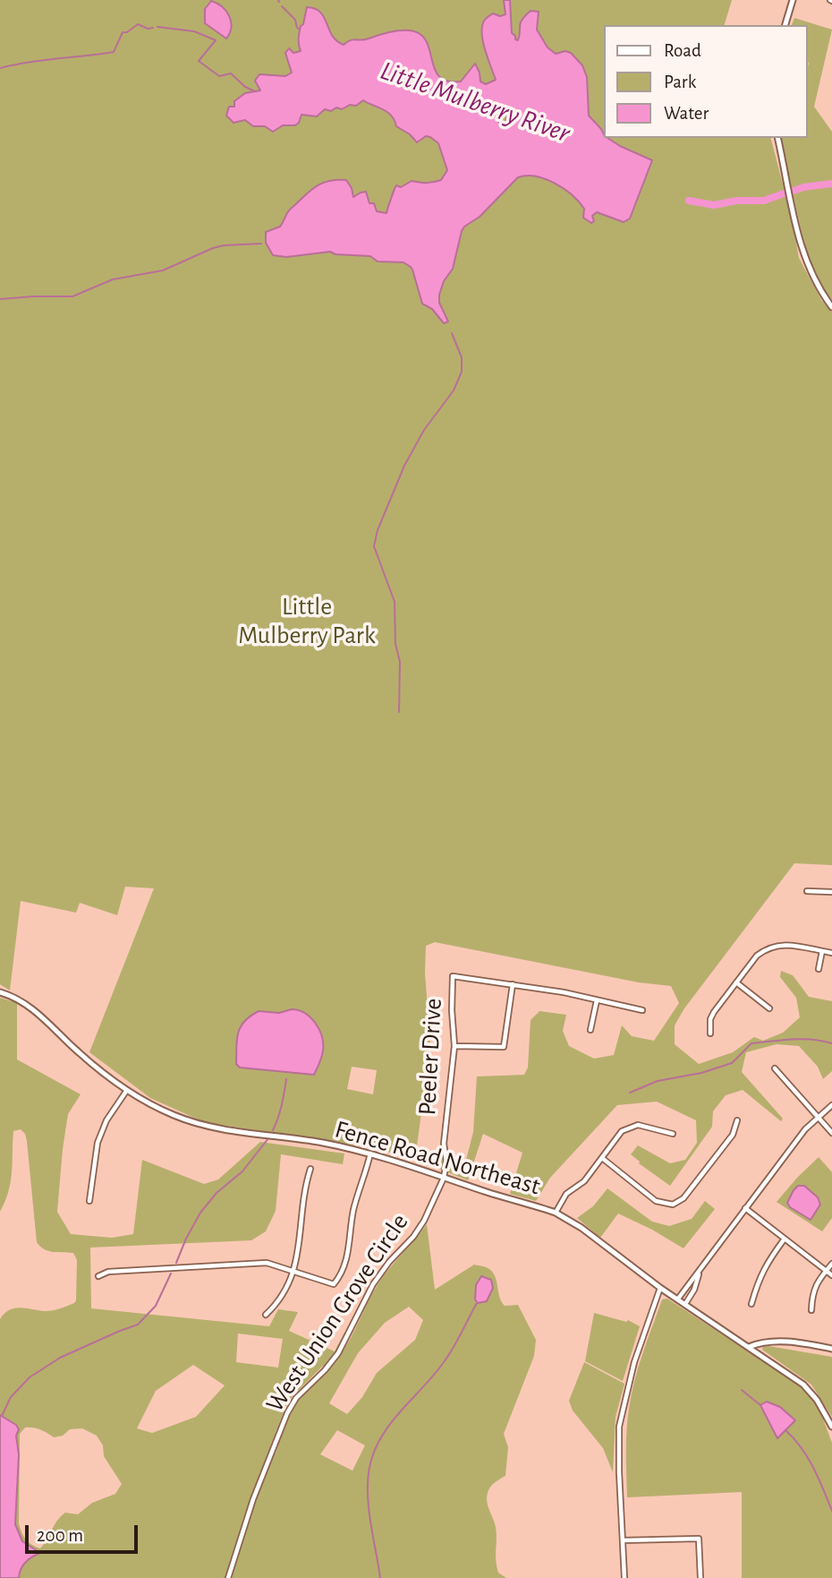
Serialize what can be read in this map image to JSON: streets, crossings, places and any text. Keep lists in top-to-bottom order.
{
  "streets": {
    "street": ["Peeler Drive", "Fence Road Northeast", "West Union Grove Circle"]
  },
  "crossings": [
    ["Peeler Drive", "Fence Road Northeast"],
    ["Peeler Drive", "West Union Grove Circle"],
    ["Fence Road Northeast", "West Union Grove Circle"]
  ],
  "water": ["Little Mulberry River"],
  "parks": ["Little Mulberry Park"],
  "legend": ["Road", "Park", "Water"],
  "scale_bar": "200 m"
}
